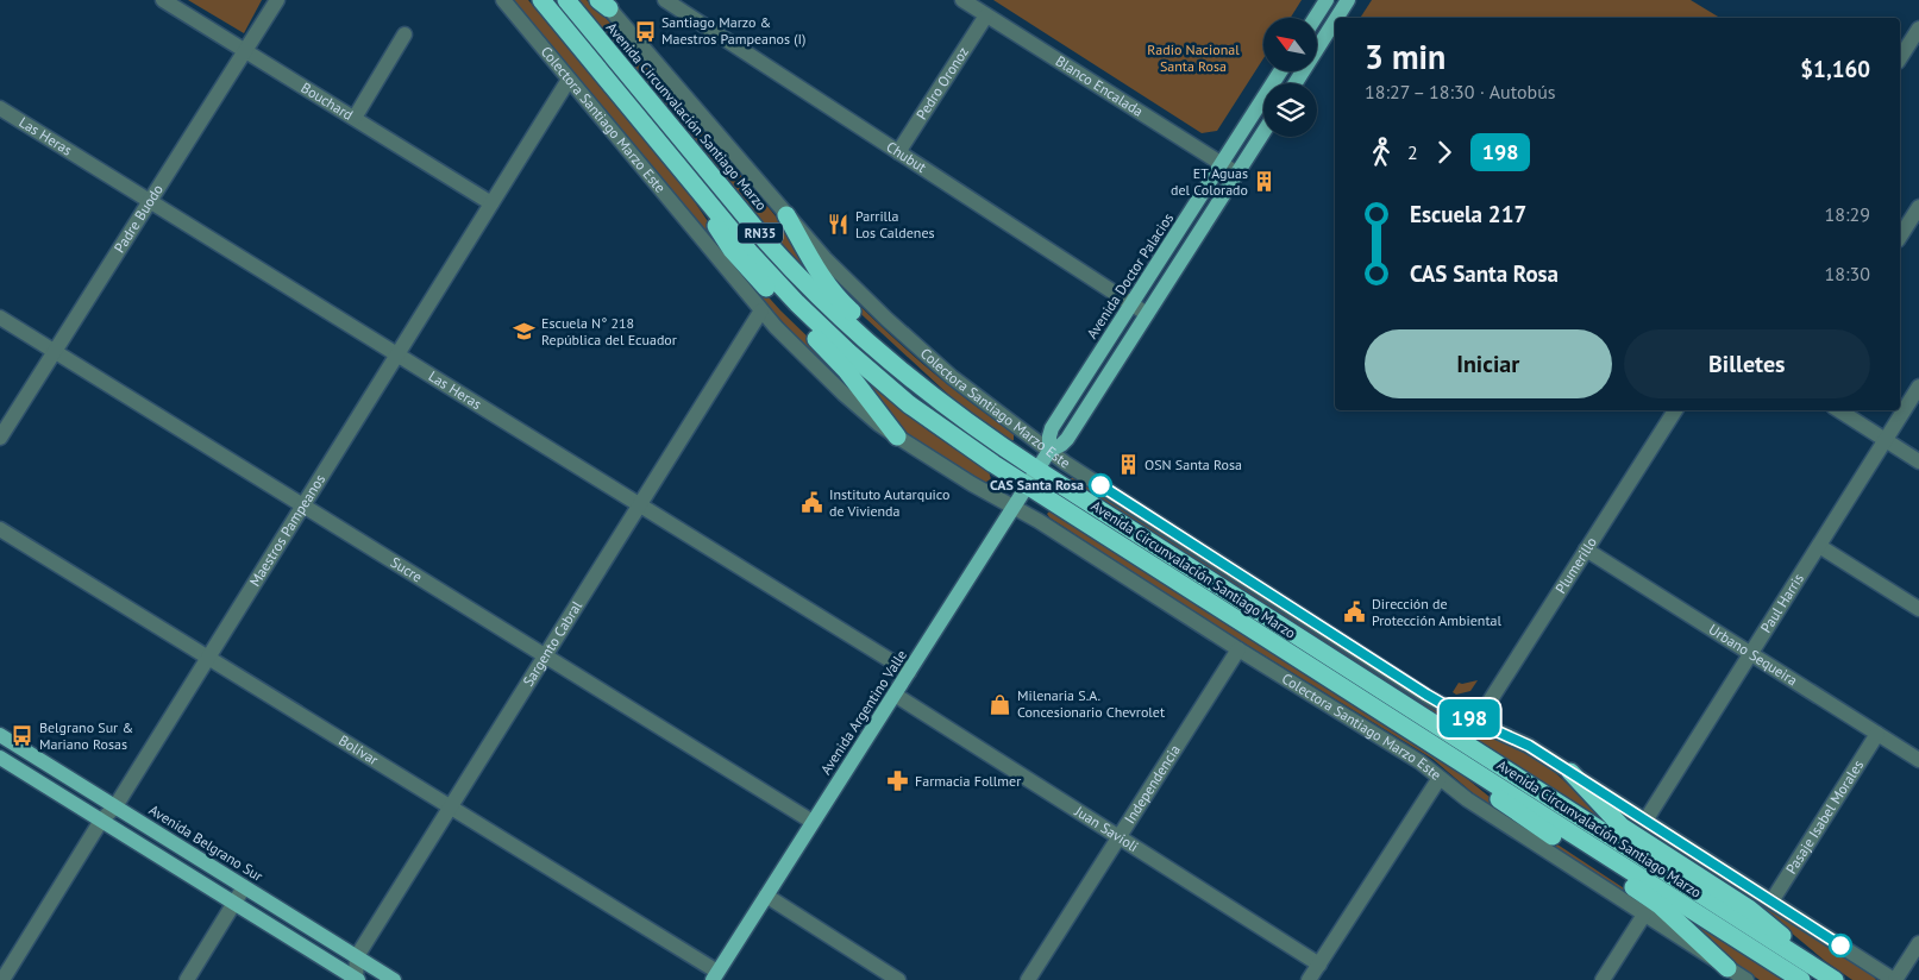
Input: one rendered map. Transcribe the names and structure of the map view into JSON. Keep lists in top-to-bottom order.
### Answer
{
  "streets": {
    "highway": ["Avenida Circunvalación Santiago Marzo", "RN35"],
    "main road": ["Avenida Doctor Palacios", "Avenida Argentino Valle", "Avenida Belgrano Sur"],
    "street": [
      "Pedro Oronoz",
      "Blanco Encalada",
      "Bouchard",
      "Colectora Santiago Marzo Este",
      "Las Heras",
      "Chubut",
      "Padre Buodo",
      "Maestros Pampeanos",
      "Plumerillo",
      "Sucre",
      "Paul Harris",
      "Sargento Cabral",
      "Urbano Sequeira",
      "Bolívar",
      "Independencia",
      "Pasaje Isabel Morales",
      "Juan Savioli"
    ]
  },
  "crossings": [
    ["Pedro Oronoz", "Blanco Encalada"],
    ["Pedro Oronoz", "Chubut"],
    ["Blanco Encalada", "Avenida Doctor Palacios"],
    ["Bouchard", "Padre Buodo"],
    ["Bouchard", "Maestros Pampeanos"],
    ["Avenida Circunvalación Santiago Marzo", "Avenida Doctor Palacios"],
    ["Avenida Circunvalación Santiago Marzo", "Avenida Argentino Valle"],
    ["Colectora Santiago Marzo Este", "Avenida Doctor Palacios"],
    ["Colectora Santiago Marzo Este", "Maestros Pampeanos"],
    ["Colectora Santiago Marzo Este", "Plumerillo"],
    ["Colectora Santiago Marzo Este", "Paul Harris"],
    ["Colectora Santiago Marzo Este", "Sargento Cabral"],
    ["Colectora Santiago Marzo Este", "Avenida Argentino Valle"],
    ["Colectora Santiago Marzo Este", "Independencia"],
    ["Colectora Santiago Marzo Este", "Pasaje Isabel Morales"],
    ["Las Heras", "Padre Buodo"],
    ["Las Heras", "Maestros Pampeanos"],
    ["Las Heras", "Sargento Cabral"],
    ["Las Heras", "Avenida Argentino Valle"],
    ["Chubut", "Avenida Doctor Palacios"],
    ["Padre Buodo", "Sucre"],
    ["Avenida Doctor Palacios", "Avenida Argentino Valle"],
    ["Maestros Pampeanos", "Sucre"],
    ["Maestros Pampeanos", "Bolívar"],
    ["Maestros Pampeanos", "Avenida Belgrano Sur"],
    ["Plumerillo", "Urbano Sequeira"],
    ["Sucre", "Sargento Cabral"],
    ["Sucre", "Avenida Argentino Valle"],
    ["Paul Harris", "Urbano Sequeira"],
    ["Sargento Cabral", "Bolívar"],
    ["Sargento Cabral", "Avenida Belgrano Sur"],
    ["Urbano Sequeira", "Pasaje Isabel Morales"],
    ["Avenida Argentino Valle", "Bolívar"],
    ["Avenida Argentino Valle", "Juan Savioli"],
    ["Independencia", "Juan Savioli"]
  ],
  "parks": ["Radio Nacional Santa Rosa"],
  "places": {
    "bus stop": ["Santiago Marzo & Maestros Pampeanos (I)", "Belgrano Sur & Mariano Rosas"],
    "building": ["ET Aguas del Colorado", "OSN Santa Rosa"],
    "restaurant": ["Parrilla Los Caldenes"],
    "school or university": ["Escuela N° 218 República del Ecuador"],
    "other": ["CAS Santa Rosa"],
    "public building": ["Instituto Autarquico de Vivienda", "Dirección de Protección Ambiental"],
    "shop": ["Milenaria S.A. Concesionario Chevrolet"],
    "pharmacy": ["Farmacia Follmer"]
  },
  "lines": ["bus line 198"],
  "north": "top left",
  "page": {
    "on_map": "198",
    "heading": ["3 min", "18:27 – 18:30 · Autobús", "$1,160"],
    "legs": ["2", "198"],
    "list": [
      {
        "name": "Escuela 217",
        "value": "18:29"
      },
      {
        "name": "CAS Santa Rosa",
        "value": "18:30"
      }
    ],
    "buttons": ["Iniciar", "Billetes"]
  }
}
